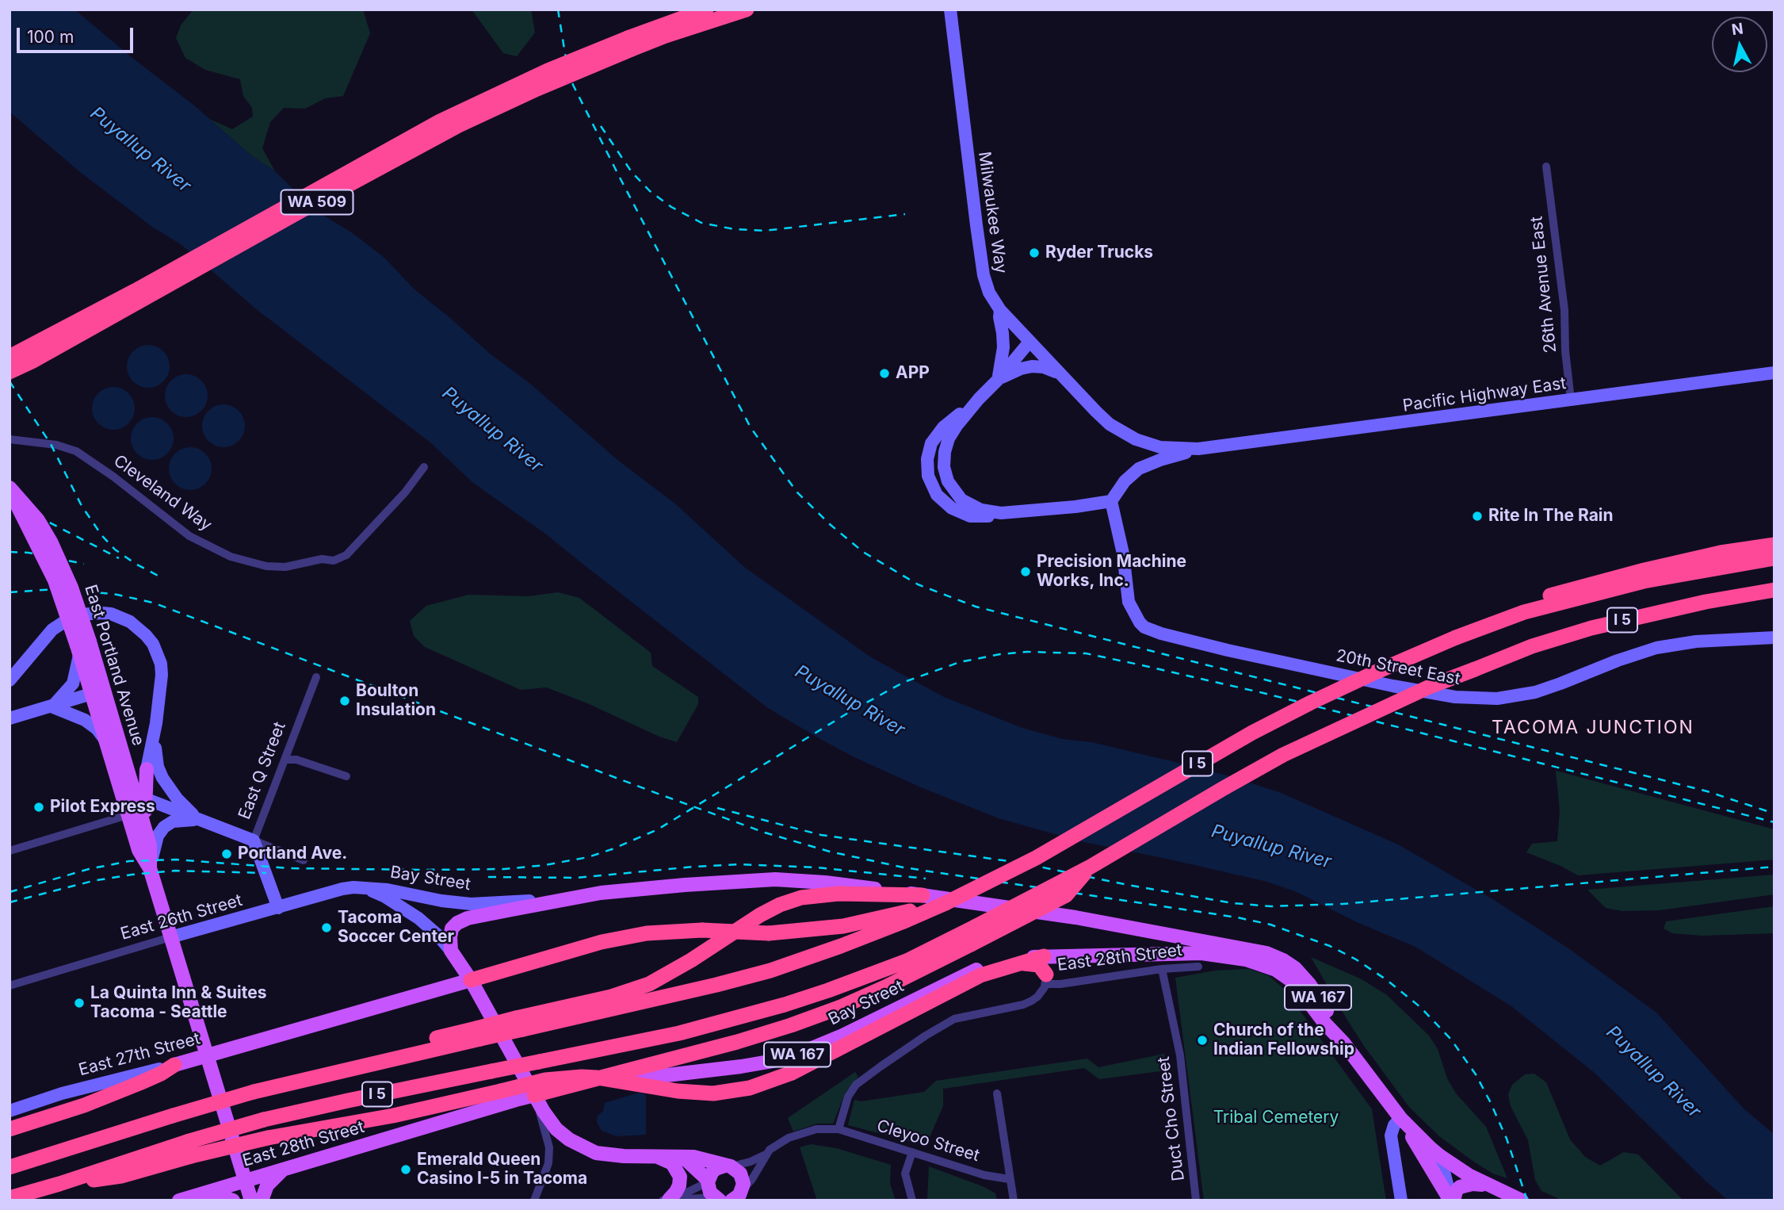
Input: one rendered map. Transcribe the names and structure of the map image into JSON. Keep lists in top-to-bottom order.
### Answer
{
  "streets": {
    "highway": ["WA 509", "I 5"],
    "main road": [
      "East Portland Avenue",
      "Bay Street",
      "East 28th Street",
      "WA 167",
      "East 27th Street"
    ],
    "street": [
      "Milwaukee Way",
      "26th Avenue East",
      "Pacific Highway East",
      "Cleveland Way",
      "20th Street East",
      "East Q Street",
      "East 26th Street",
      "Duct Cho Street",
      "Cleyoo Street"
    ]
  },
  "crossings": [
    ["Milwaukee Way", "Pacific Highway East"],
    ["26th Avenue East", "Pacific Highway East"],
    ["East Portland Avenue", "East 26th Street"],
    ["East Portland Avenue", "East 28th Street"],
    ["East Portland Avenue", "East 27th Street"],
    ["East Q Street", "East 26th Street"],
    ["Bay Street", "East 26th Street"],
    ["Bay Street", "East 28th Street"],
    ["Bay Street", "WA 167"],
    ["Bay Street", "East 27th Street"],
    ["East 28th Street", "Duct Cho Street"]
  ],
  "districts": ["TACOMA JUNCTION"],
  "water": ["Puyallup River"],
  "parks": ["Tribal Cemetery"],
  "places": [
    "Ryder Trucks",
    "APP",
    "Rite In The Rain",
    "Precision Machine Works, Inc.",
    "Boulton Insulation",
    "Pilot Express",
    "Portland Ave.",
    "Tacoma Soccer Center",
    "La Quinta Inn & Suites Tacoma - Seattle",
    "Church of the Indian Fellowship",
    "Emerald Queen Casino I-5 in Tacoma"
  ],
  "scale_bar": "100 m",
  "north": "top"
}
